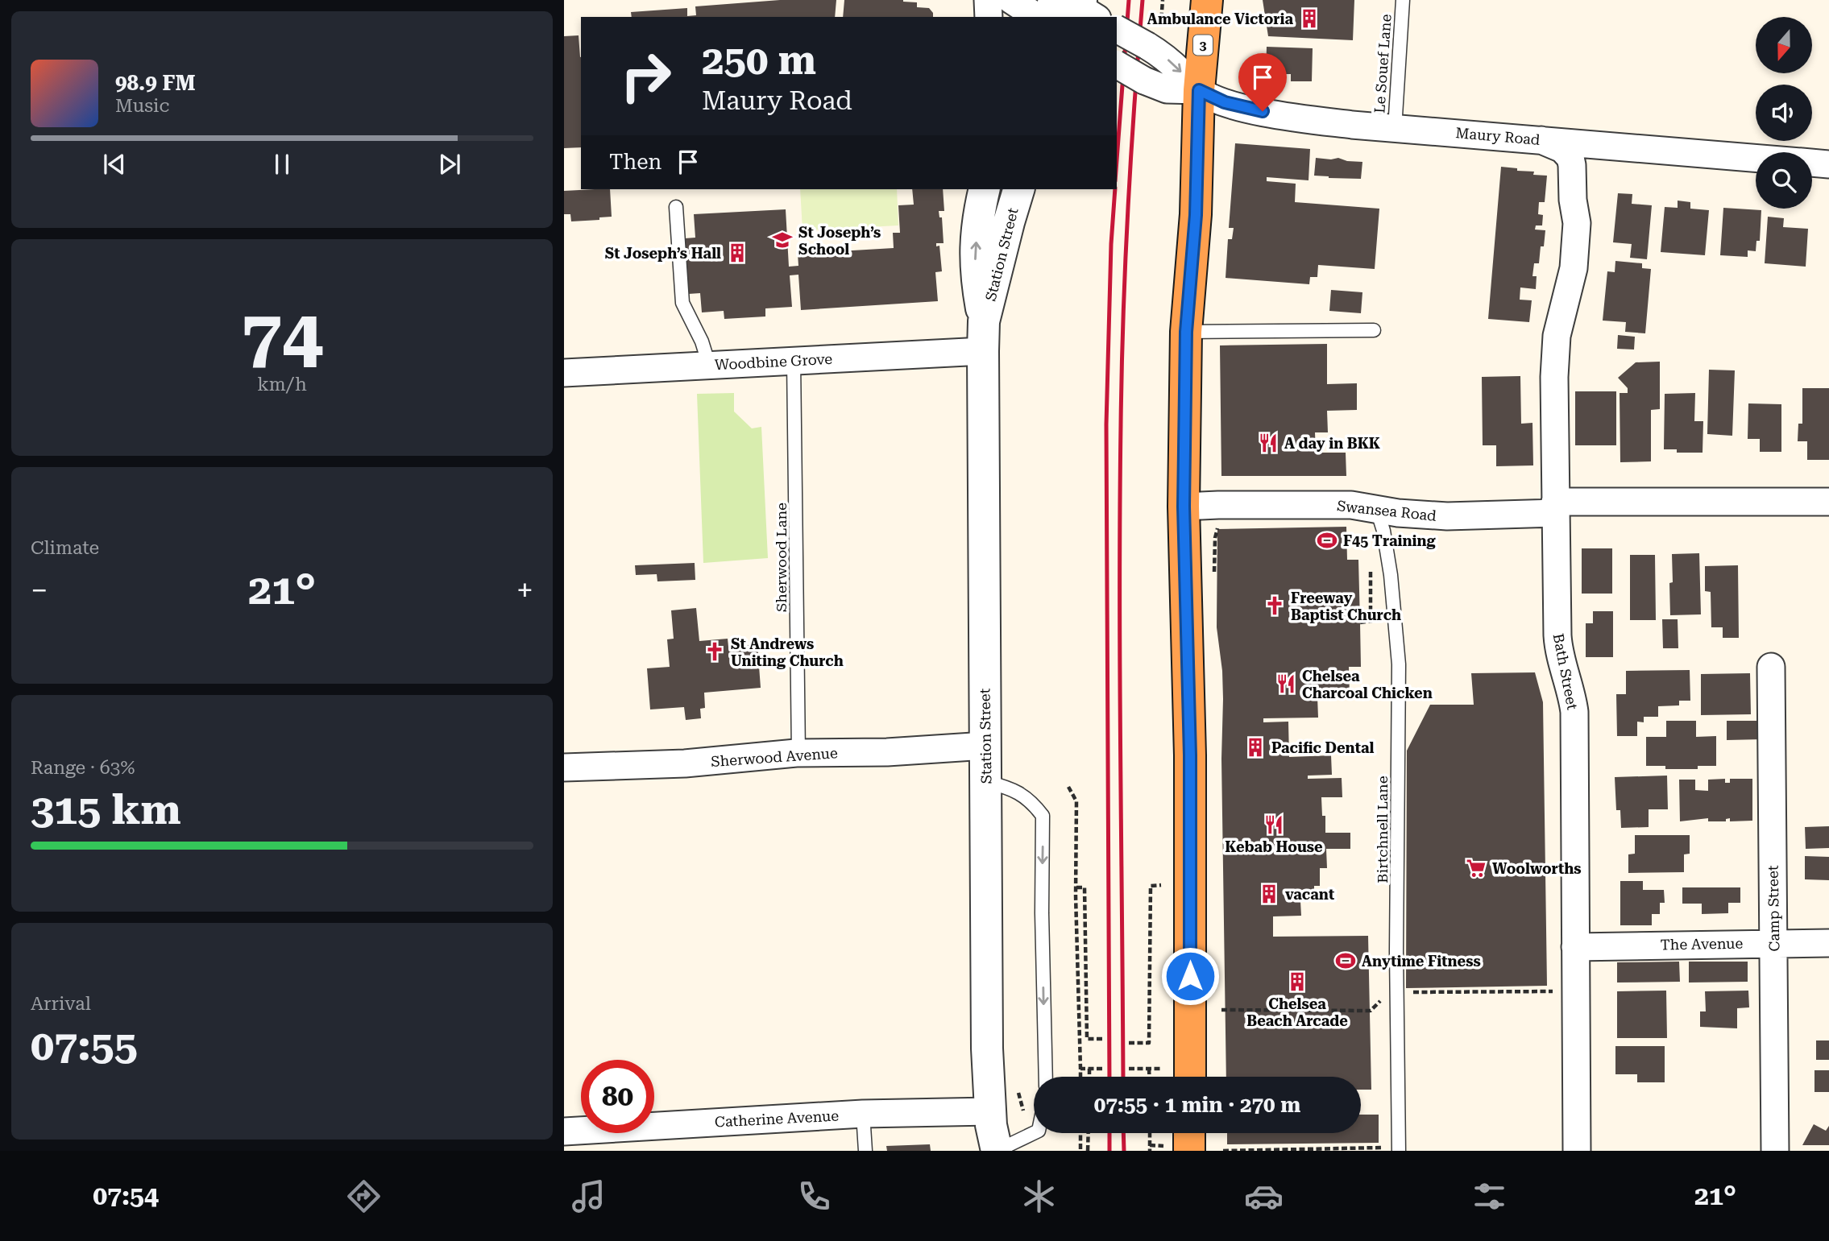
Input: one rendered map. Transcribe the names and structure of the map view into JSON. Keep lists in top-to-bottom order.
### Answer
{
  "streets": {
    "highway": ["3"],
    "street": [
      "Maury Road",
      "Station Street",
      "Woodbine Grove",
      "Swansea Road",
      "Bath Street",
      "Sherwood Avenue",
      "Camp Street",
      "The Avenue",
      "Catherine Avenue"
    ],
    "lane": ["Le Souef Lane", "Sherwood Lane", "Birtchnell Lane"]
  },
  "crossings": [
    ["3", "Maury Road"],
    ["3", "Swansea Road"],
    ["Le Souef Lane", "Maury Road"],
    ["Maury Road", "Bath Street"],
    ["Station Street", "Woodbine Grove"],
    ["Station Street", "Sherwood Avenue"],
    ["Station Street", "Catherine Avenue"],
    ["Woodbine Grove", "Sherwood Lane"],
    ["Swansea Road", "Bath Street"],
    ["Swansea Road", "Birtchnell Lane"],
    ["Sherwood Lane", "Sherwood Avenue"],
    ["Bath Street", "The Avenue"],
    ["Camp Street", "The Avenue"]
  ],
  "places": {
    "building": [
      "Ambulance Victoria",
      "St Joseph’s Hall",
      "Pacific Dental",
      "vacant",
      "Chelsea Beach Arcade"
    ],
    "school or university": ["St Joseph’s School"],
    "restaurant": ["A day in BKK", "Chelsea Charcoal Chicken", "Kebab House"],
    "sports": ["F45 Training", "Anytime Fitness"],
    "church": ["Freeway Baptist Church", "St Andrews Uniting Church"],
    "supermarket": ["Woolworths"]
  },
  "north": "bottom",
  "page": {
    "turn": ["250 m", "Maury Road"],
    "song": ["98.9 FM", "Music"],
    "then": "Then",
    "tile": [
      ["74", "km/h"],
      "Climate",
      ["Range · 63%", "315 km"],
      ["Arrival", "07:55"]
    ],
    "heat": ["−", "21°", "+"],
    "limit": "80",
    "trip": "07:55 · 1 min · 270 m",
    "tabs": ["07:54", "21°"]
  }
}
